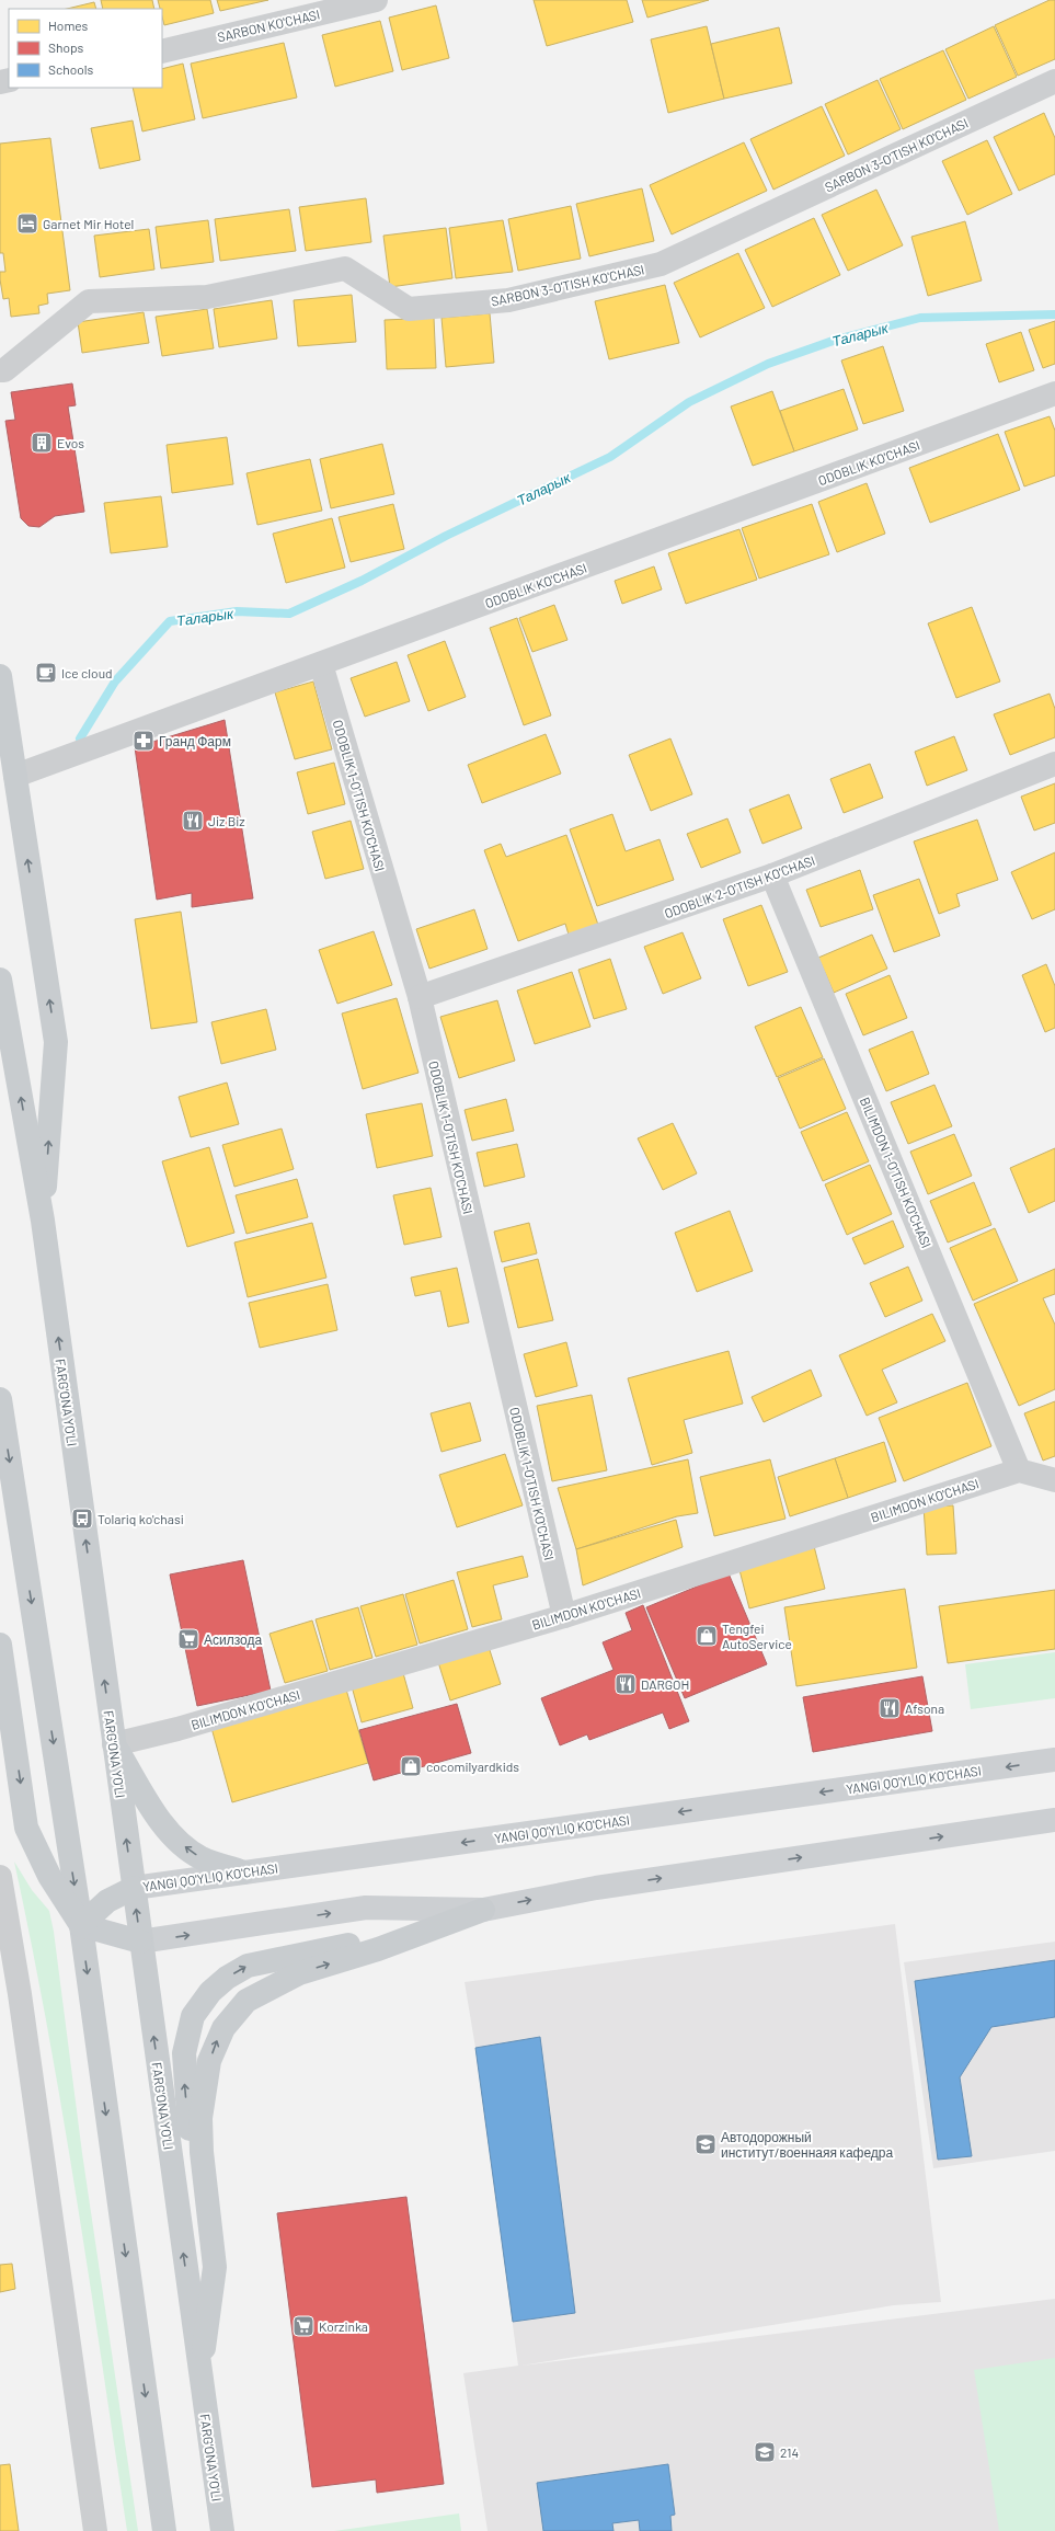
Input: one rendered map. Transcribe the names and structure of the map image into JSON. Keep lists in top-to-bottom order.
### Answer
{
  "streets": {
    "main road": ["FARG'ONA YO'LI", "YANGI QO'YLIQ KO'CHASI"],
    "street": [
      "SARBON KO'CHASI",
      "SARBON 3-O'TISH KO'CHASI",
      "ODOBLIK KO'CHASI",
      "ODOBLIK 1-O'TISH KO'CHASI",
      "ODOBLIK 2-O'TISH KO'CHASI",
      "BILIMDON 1-O'TISH KO'CHASI",
      "BILIMDON KO'CHASI"
    ]
  },
  "crossings": [
    ["ODOBLIK KO'CHASI", "ODOBLIK 1-O'TISH KO'CHASI"],
    ["ODOBLIK 1-O'TISH KO'CHASI", "ODOBLIK 2-O'TISH KO'CHASI"],
    ["ODOBLIK 1-O'TISH KO'CHASI", "BILIMDON KO'CHASI"],
    ["ODOBLIK 2-O'TISH KO'CHASI", "BILIMDON 1-O'TISH KO'CHASI"],
    ["BILIMDON 1-O'TISH KO'CHASI", "BILIMDON KO'CHASI"],
    ["FARG'ONA YO'LI", "BILIMDON KO'CHASI"],
    ["FARG'ONA YO'LI", "YANGI QO'YLIQ KO'CHASI"]
  ],
  "water": ["Таларык"],
  "places": {
    "hotel": ["Garnet Mir Hotel"],
    "building": ["Evos"],
    "cafe": ["Ice cloud"],
    "pharmacy": ["Гранд Фарм"],
    "restaurant": ["Jiz Biz", "DARGOH", "Afsona"],
    "bus stop": ["Tolariq ko'chasi"],
    "shop": ["Tengfei AutoService", "cocomilyardkids"],
    "supermarket": ["Асилзода", "Korzinka"],
    "school or university": ["Автодорожный институт/военнаяя кафедра", "214"]
  },
  "legend": ["Homes", "Shops", "Schools"]
}
